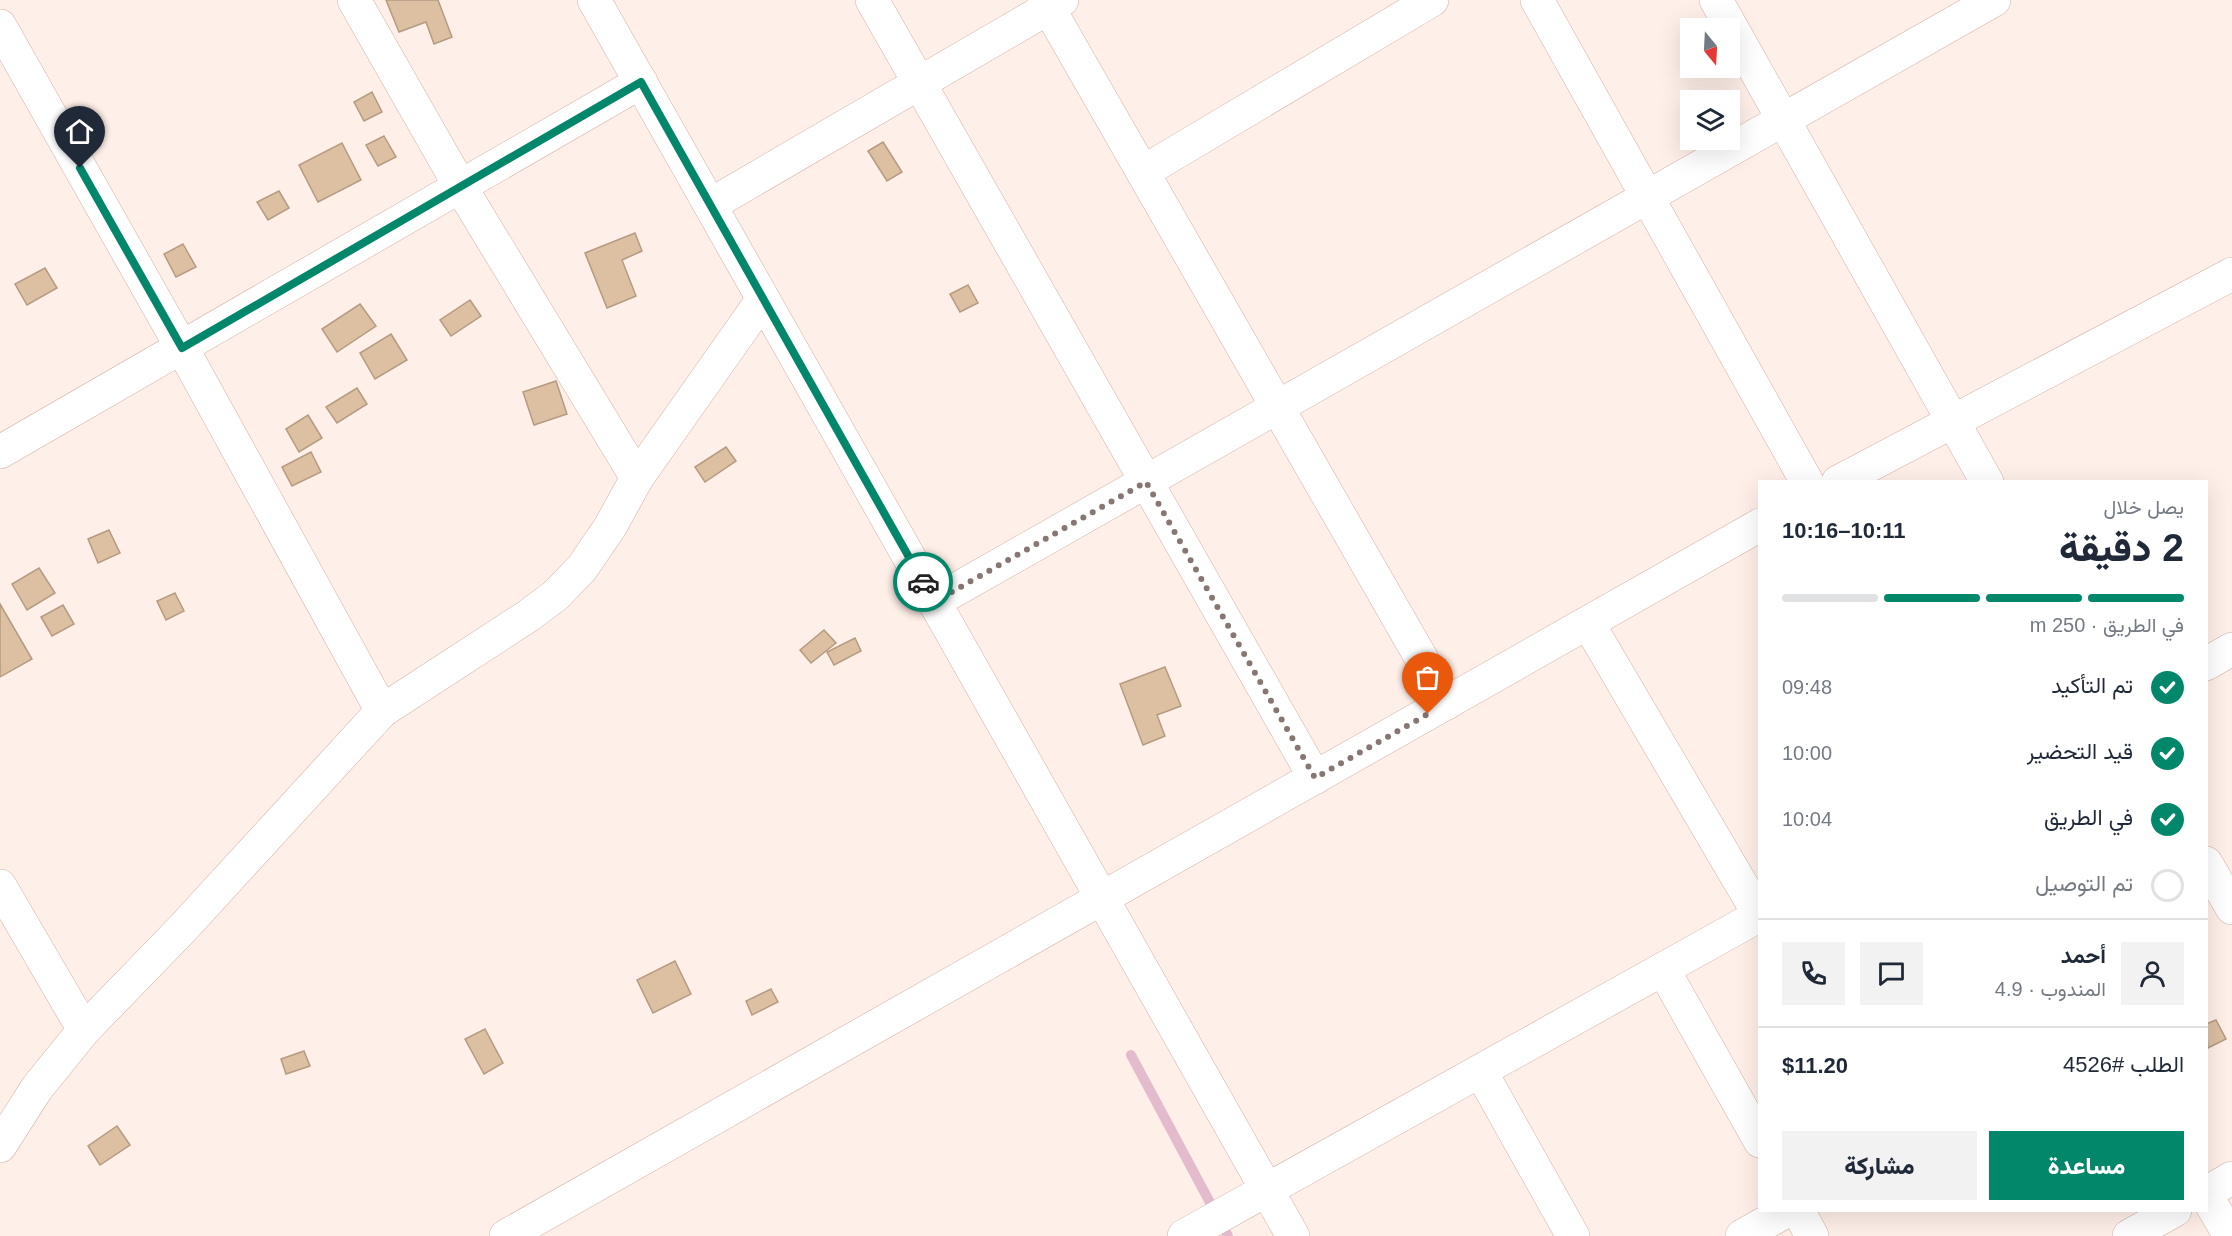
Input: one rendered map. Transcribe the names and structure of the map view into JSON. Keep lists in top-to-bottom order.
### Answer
{
  "north": "bottom",
  "page": {
    "heading": ["2 دقيقة", "يصل خلال", "10:11–10:16"],
    "panel": [
      "أحمد",
      "المندوب · 4.9",
      "الطلب #4526",
      "$11.20"
    ],
    "bar": "في الطريق · 250 m",
    "list": [
      ["تم التأكيد", "09:48"],
      ["قيد التحضير", "10:00"],
      ["في الطريق", "10:04"],
      "تم التوصيل"
    ],
    "buttons": ["مساعدة", "مشاركة"]
  }
}
